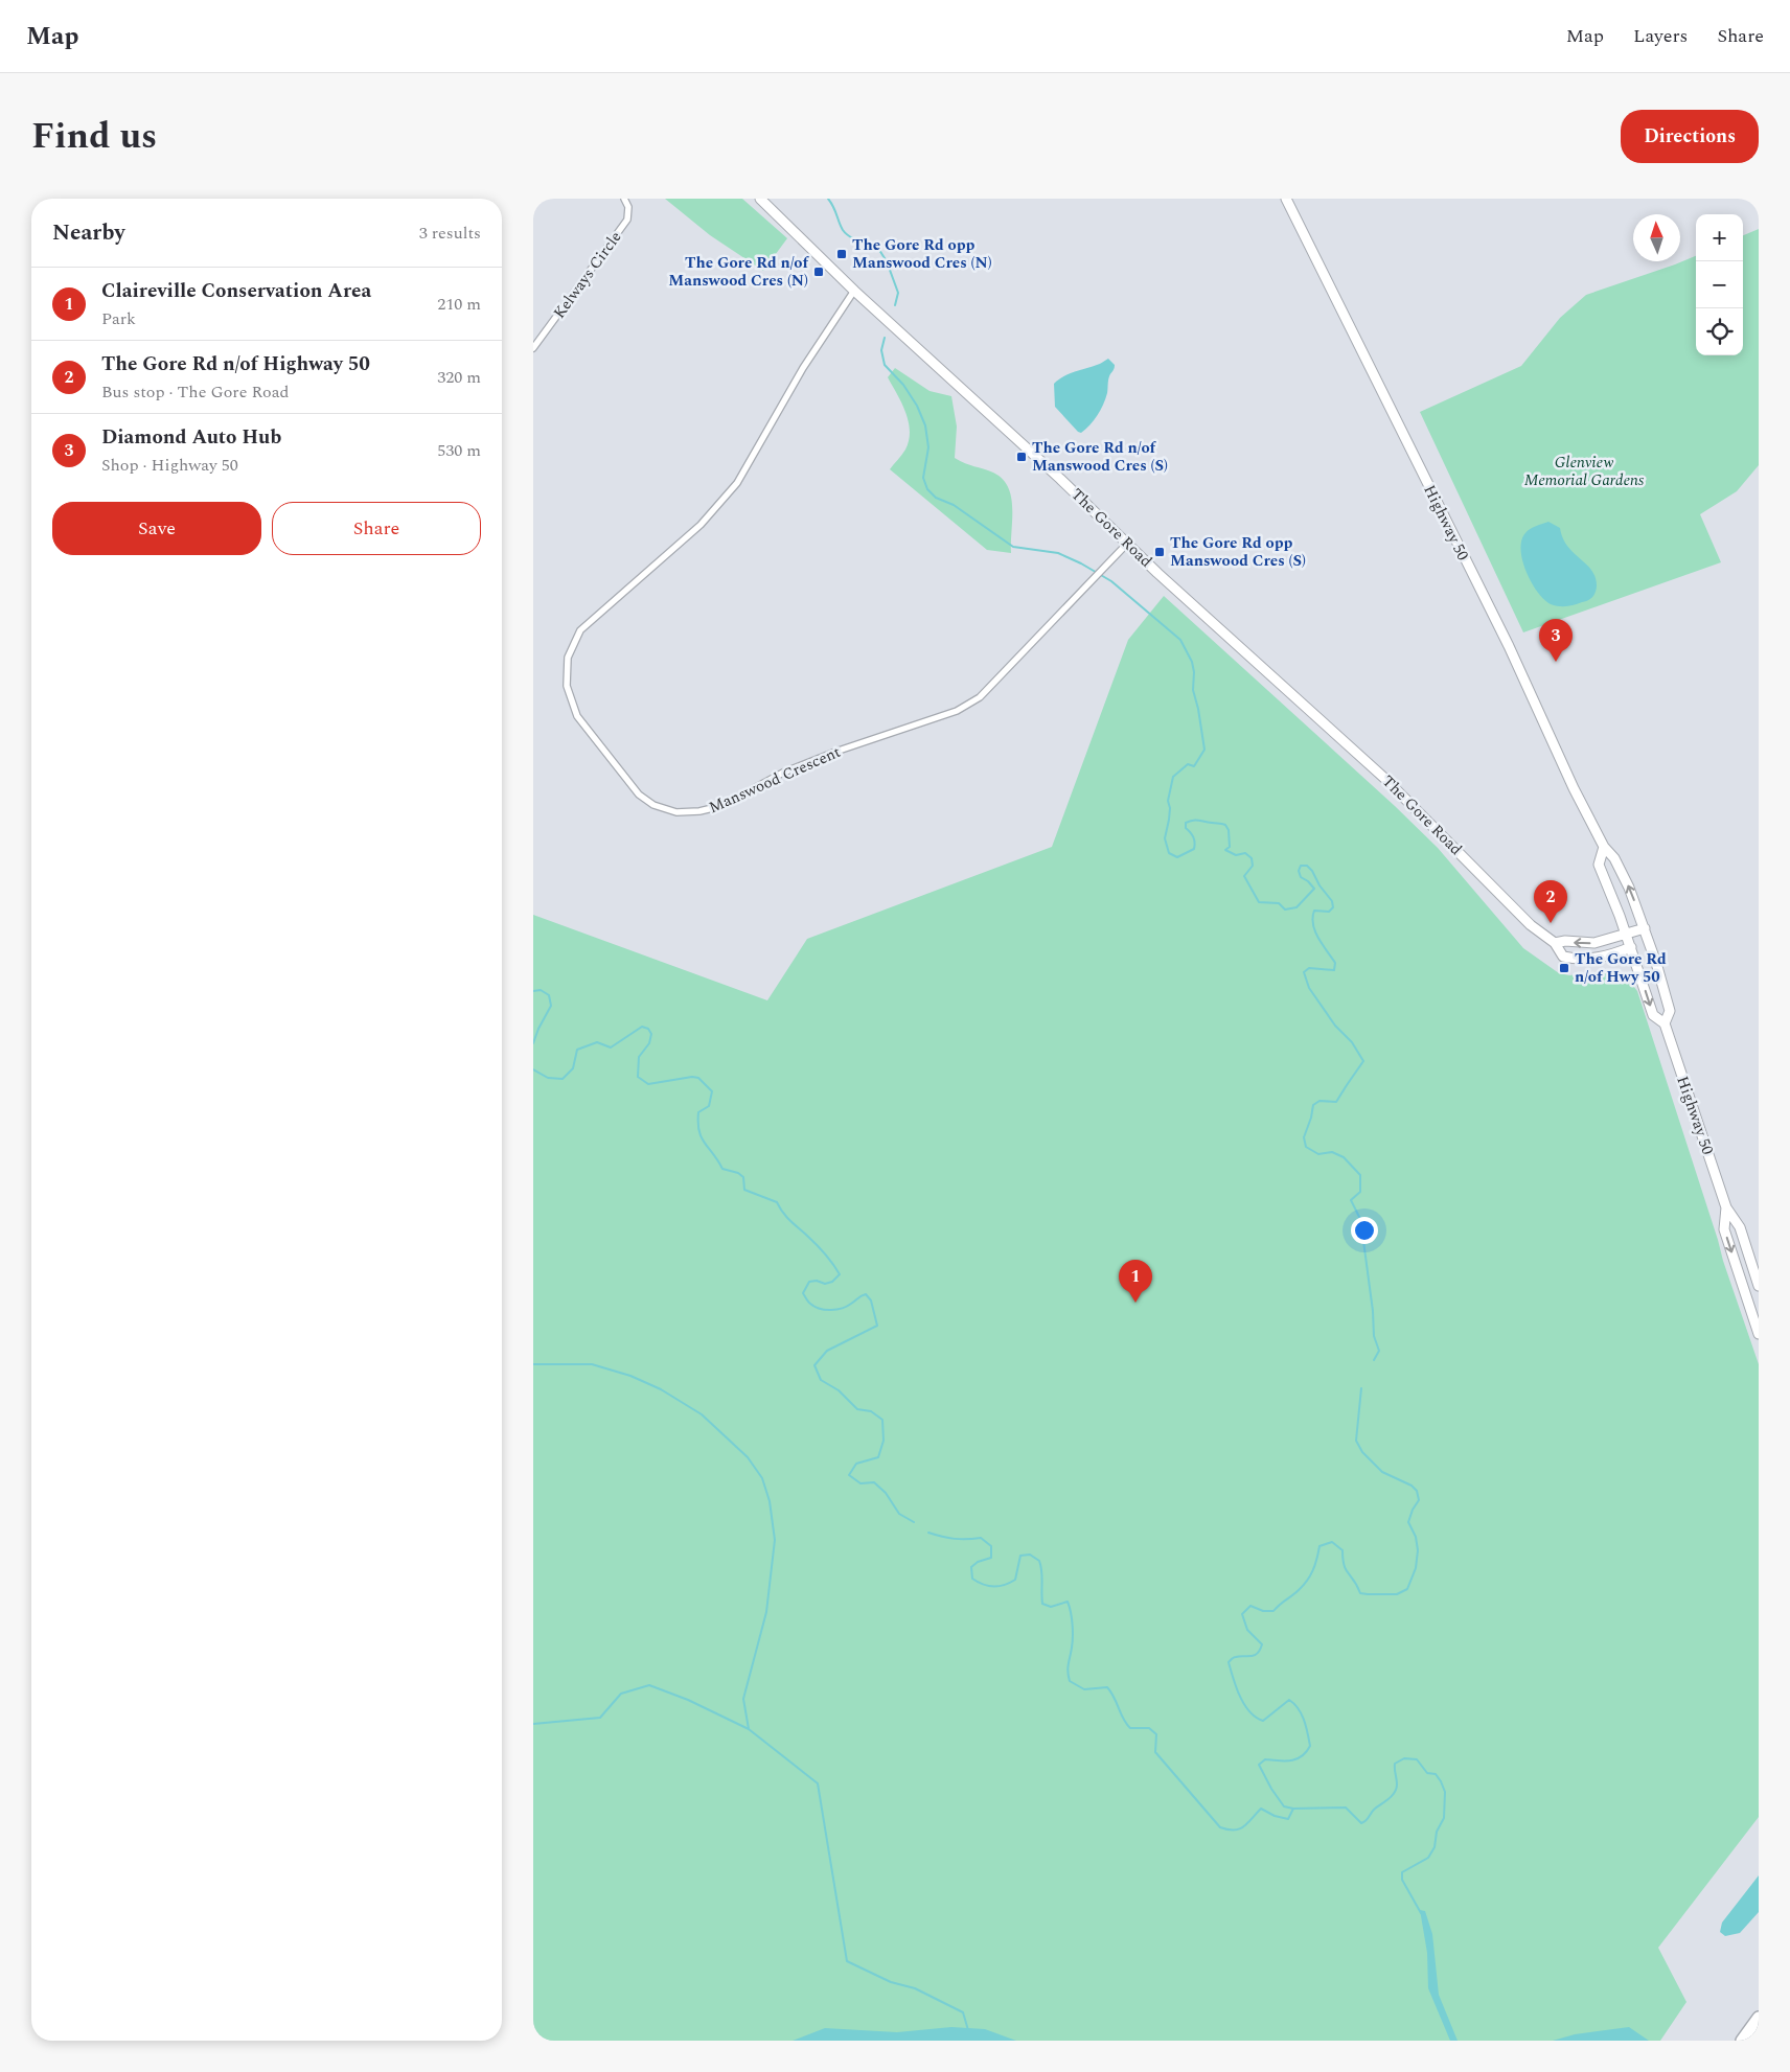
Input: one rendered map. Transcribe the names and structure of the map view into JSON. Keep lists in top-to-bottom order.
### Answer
{
  "streets": {
    "main road": ["Highway 50", "The Gore Road"],
    "street": ["Kelways Circle", "Manswood Crescent"]
  },
  "crossings": [
    ["Highway 50", "The Gore Road"],
    ["The Gore Road", "Manswood Crescent"]
  ],
  "parks": ["Glenview Memorial Gardens"],
  "places": {
    "transit": [
      "The Gore Rd opp Manswood Cres (N)",
      "The Gore Rd n/of Manswood Cres (N)",
      "The Gore Rd n/of Manswood Cres (S)",
      "The Gore Rd opp Manswood Cres (S)",
      "The Gore Rd n/of Hwy 50"
    ]
  },
  "north": "top",
  "page": {
    "header": "Map",
    "nav": ["Map", "Layers", "Share"],
    "title": "Find us",
    "buttons": [
      "Directions",
      ["Save", "Share"]
    ],
    "heading": ["Nearby", "3 results"],
    "map_buttons": ["+", "−"],
    "list": [
      {
        "mark": "1",
        "name": "Claireville Conservation Area",
        "note": "Park",
        "value": "210 m"
      },
      {
        "mark": "2",
        "name": "The Gore Rd n/of Highway 50",
        "note": "Bus stop · The Gore Road",
        "value": "320 m"
      },
      {
        "mark": "3",
        "name": "Diamond Auto Hub",
        "note": "Shop · Highway 50",
        "value": "530 m"
      }
    ],
    "pins": ["3", "2", "1"]
  }
}
